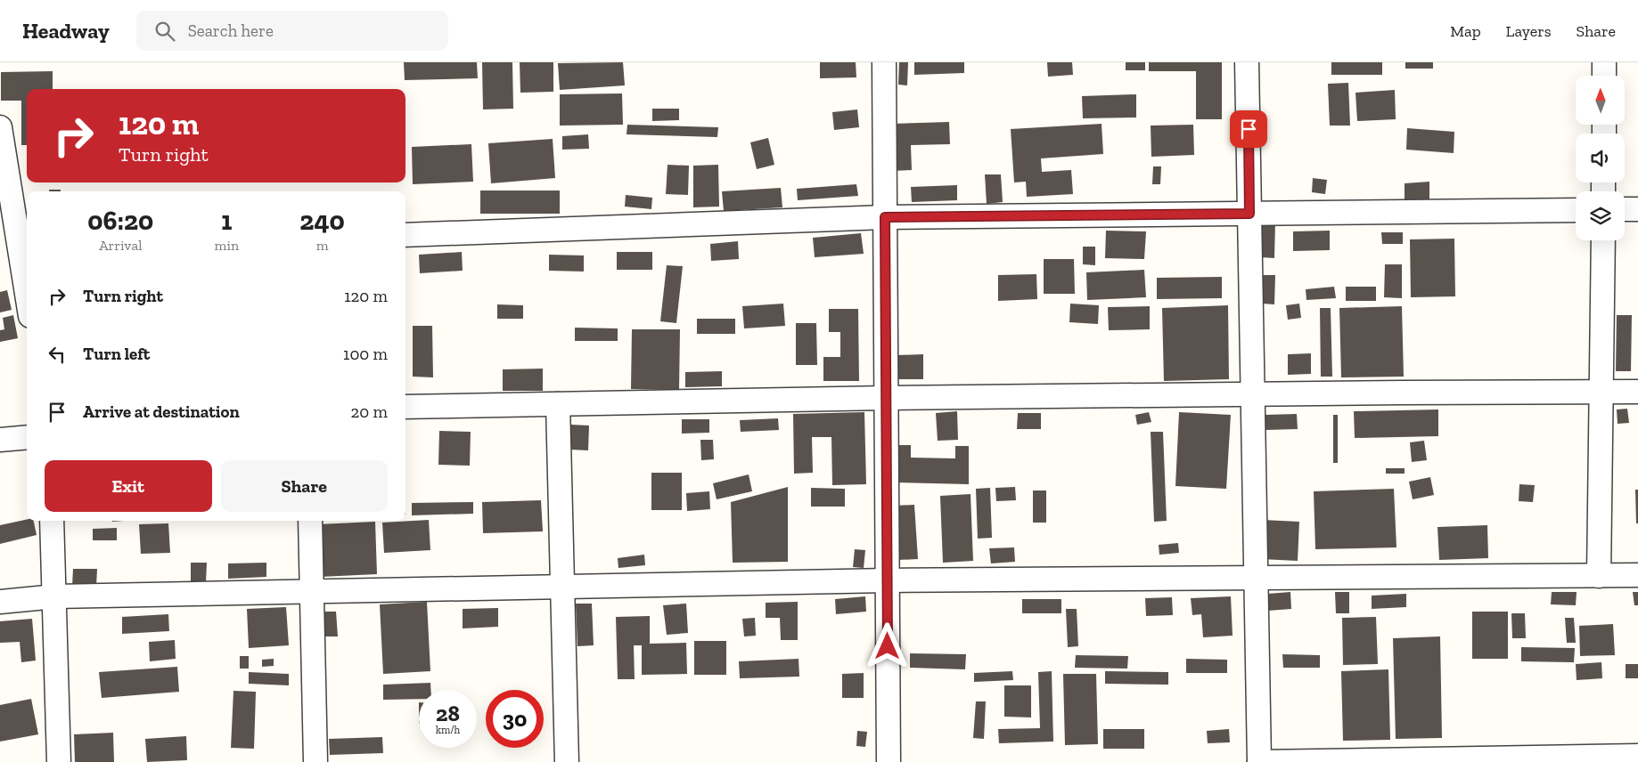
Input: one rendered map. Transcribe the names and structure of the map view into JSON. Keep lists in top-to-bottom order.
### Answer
{
  "north": "top",
  "page": {
    "header": "Headway",
    "search": "Search here",
    "nav": ["Map", "Layers", "Share"],
    "turn": ["120 m", "Turn right"],
    "eta": [
      "06:20",
      "Arrival",
      "1",
      "min",
      "240",
      "m"
    ],
    "list": [
      {
        "name": "Turn right",
        "value": "120 m"
      },
      {
        "name": "Turn left",
        "value": "100 m"
      },
      {
        "name": "Arrive at destination",
        "value": "20 m"
      }
    ],
    "buttons": ["Exit", "Share"],
    "speed": "28 km/h",
    "limit": "30"
  }
}
